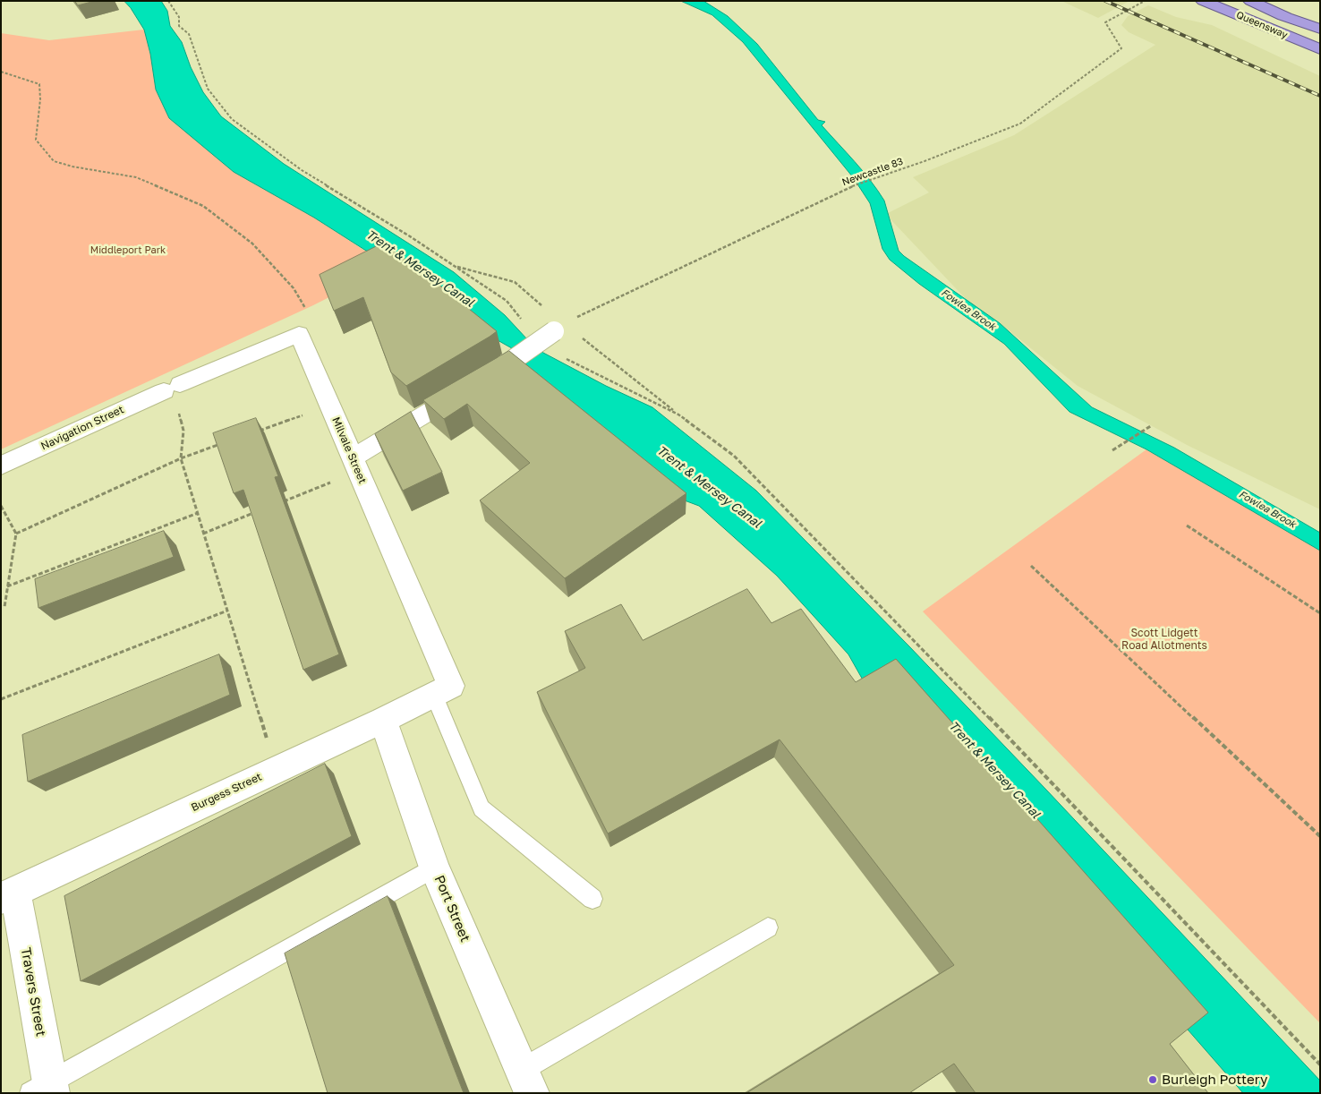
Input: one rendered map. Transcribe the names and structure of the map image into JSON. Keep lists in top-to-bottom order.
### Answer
{
  "streets": {
    "highway": ["Queensway"],
    "street": [
      "Navigation Street",
      "Milvale Street",
      "Burgess Street",
      "Port Street",
      "Travers Street"
    ],
    "path": ["Newcastle 83"]
  },
  "crossings": [
    ["Milvale Street", "Burgess Street"],
    ["Burgess Street", "Port Street"],
    ["Burgess Street", "Travers Street"]
  ],
  "water": ["Trent & Mersey Canal", "Fowlea Brook"],
  "parks": ["Middleport Park", "Scott Lidgett Road Allotments"],
  "places": ["Burleigh Pottery"]
}
